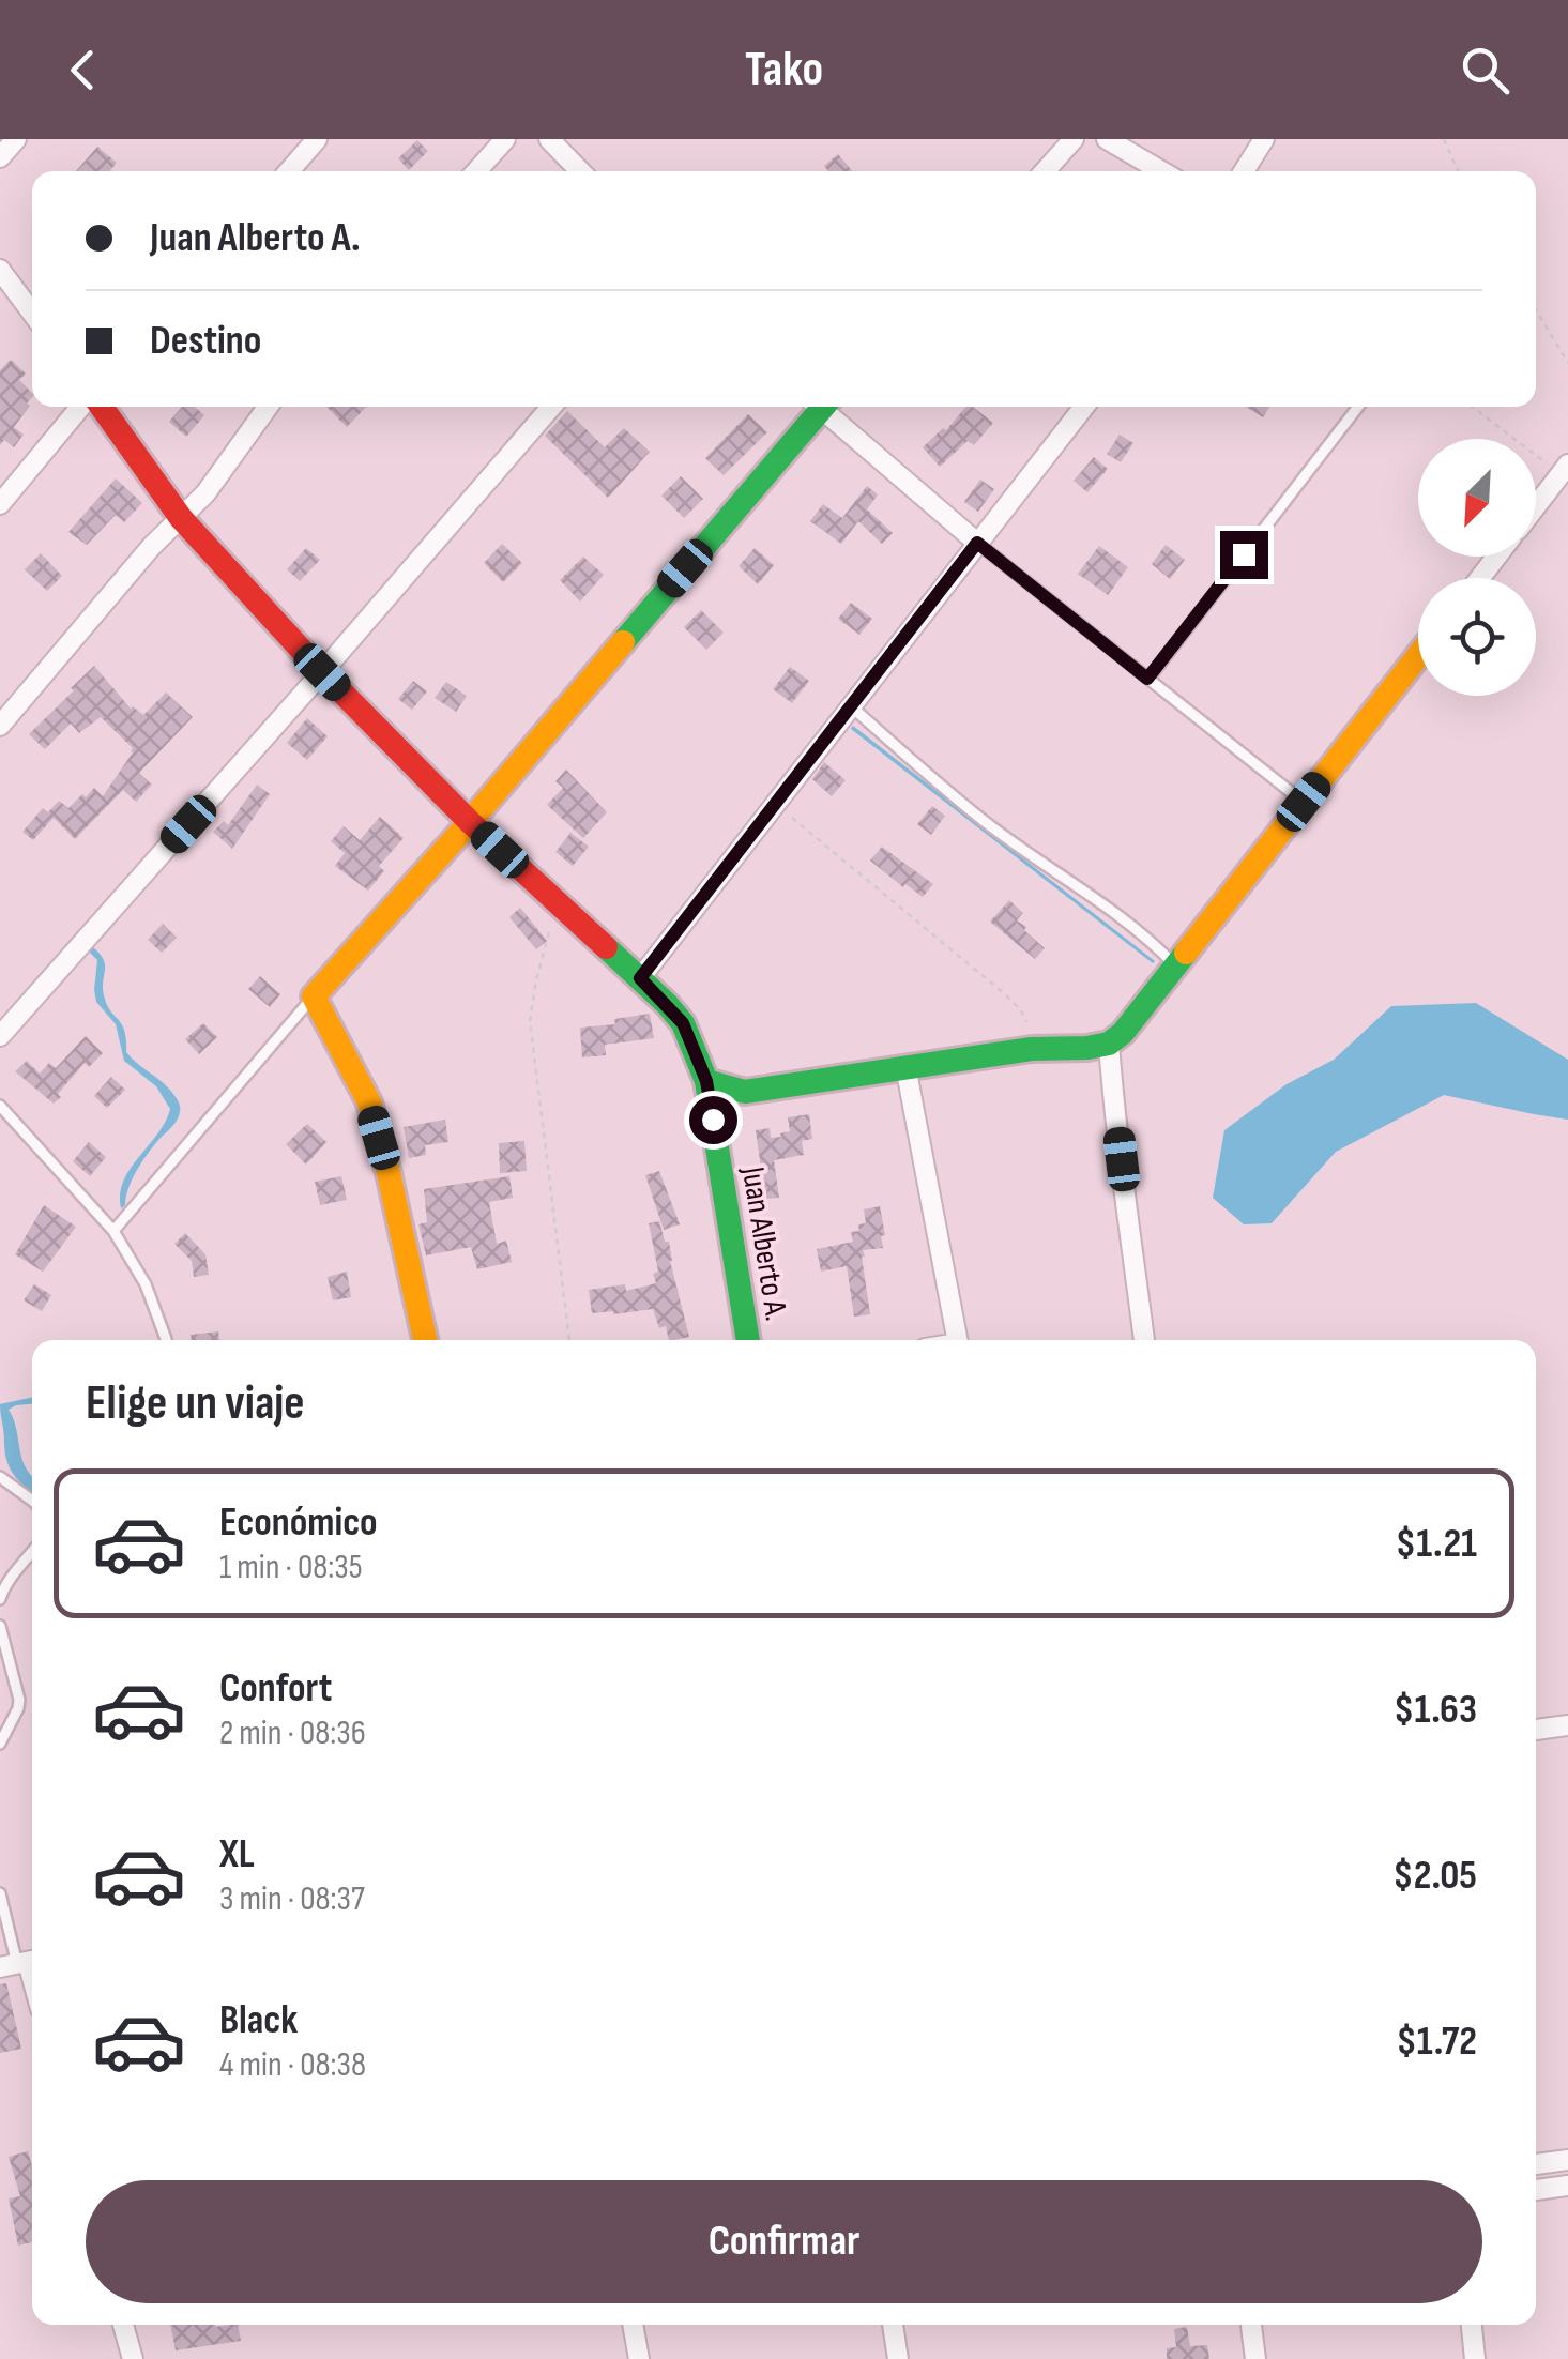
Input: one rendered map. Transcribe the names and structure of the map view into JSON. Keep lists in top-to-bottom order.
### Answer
{
  "streets": {
    "street": ["Juan Alberto A."]
  },
  "north": "bottom left",
  "page": {
    "header": "Tako",
    "banner": ["Juan Alberto A.", "Destino"],
    "heading": "Elige un viaje",
    "list": [
      {
        "name": "Económico",
        "note": "1 min · 08:35",
        "value": "$1.21"
      },
      {
        "name": "Confort",
        "note": "2 min · 08:36",
        "value": "$1.63"
      },
      {
        "name": "XL",
        "note": "3 min · 08:37",
        "value": "$2.05"
      },
      {
        "name": "Black",
        "note": "4 min · 08:38",
        "value": "$1.72"
      }
    ],
    "buttons": "Confirmar"
  }
}
